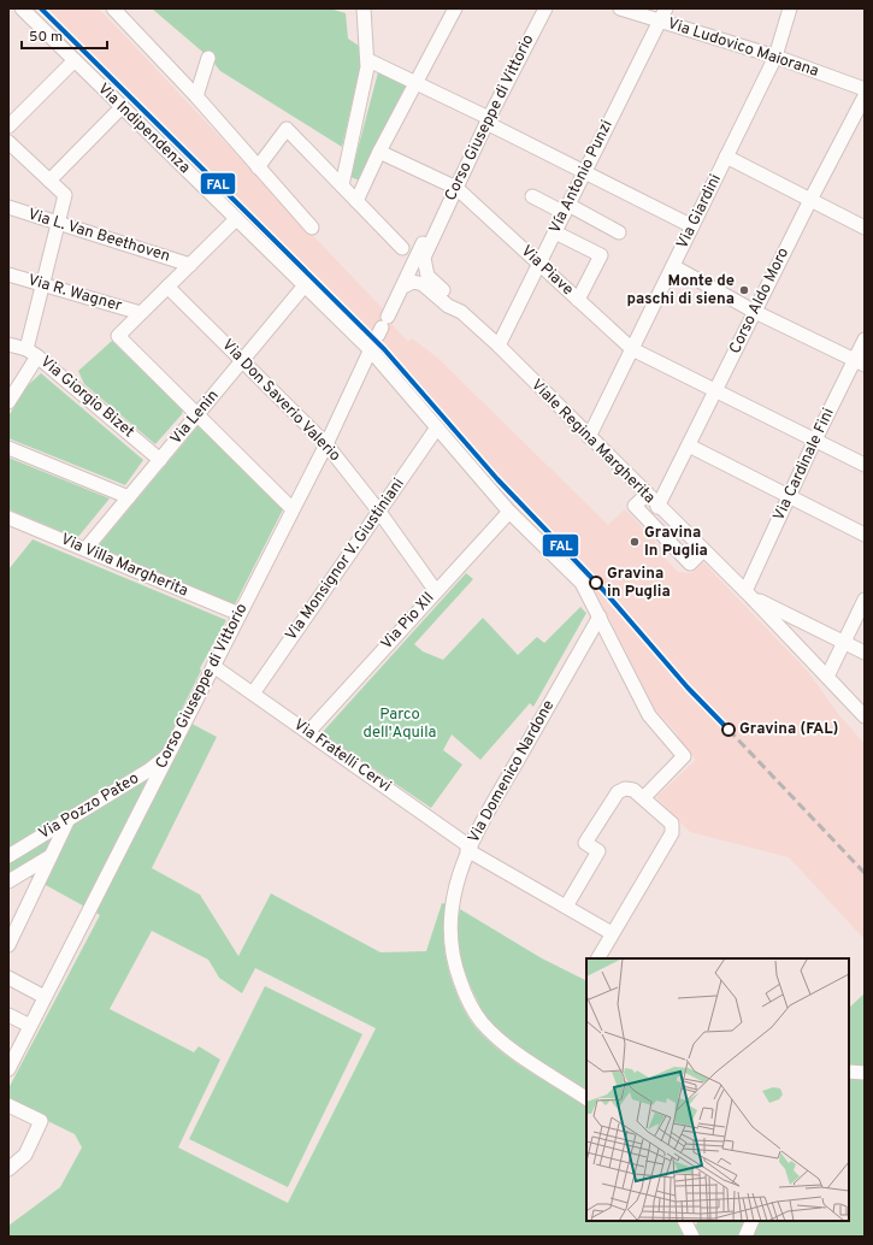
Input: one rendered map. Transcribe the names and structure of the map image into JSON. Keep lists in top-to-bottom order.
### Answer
{
  "streets": {
    "street": [
      "Via Ludovico Maiorana",
      "Corso Giuseppe di Vittorio",
      "Via Indipendenza",
      "Vía Antonio Punzi",
      "Via Giardini",
      "Via L. Van Beethoven",
      "Via Piave",
      "Via R. Wagner",
      "Corso Aldo Moro",
      "Via Giorgio Bizet",
      "Via Don Saverio Valerio",
      "Via Lenin",
      "Viale Regina Margherita",
      "Via Cardinale Fini",
      "Via Monsignor V. Giustiniani",
      "Via Villa Margherita",
      "Via Pio XII",
      "Via Fratelli Cervi",
      "Via Domenico Nardone",
      "Via Pozzo Pateo"
    ]
  },
  "crossings": [
    ["Via Ludovico Maiorana", "Vía Antonio Punzi"],
    ["Via Ludovico Maiorana", "Via Giardini"],
    ["Corso Giuseppe di Vittorio", "Via Indipendenza"],
    ["Corso Giuseppe di Vittorio", "Via Piave"],
    ["Corso Giuseppe di Vittorio", "Via Don Saverio Valerio"],
    ["Corso Giuseppe di Vittorio", "Viale Regina Margherita"],
    ["Corso Giuseppe di Vittorio", "Via Villa Margherita"],
    ["Corso Giuseppe di Vittorio", "Via Fratelli Cervi"],
    ["Corso Giuseppe di Vittorio", "Via Pozzo Pateo"],
    ["Via Indipendenza", "Via Lenin"],
    ["Via Indipendenza", "Via Monsignor V. Giustiniani"],
    ["Via Indipendenza", "Via Pio XII"],
    ["Via Indipendenza", "Via Domenico Nardone"],
    ["Vía Antonio Punzi", "Via Piave"],
    ["Vía Antonio Punzi", "Viale Regina Margherita"],
    ["Via Giardini", "Via Piave"],
    ["Via Giardini", "Viale Regina Margherita"],
    ["Via Piave", "Corso Aldo Moro"],
    ["Via Piave", "Via Cardinale Fini"],
    ["Corso Aldo Moro", "Viale Regina Margherita"],
    ["Via Giorgio Bizet", "Via Lenin"],
    ["Via Don Saverio Valerio", "Via Lenin"],
    ["Via Don Saverio Valerio", "Via Monsignor V. Giustiniani"],
    ["Via Don Saverio Valerio", "Via Pio XII"],
    ["Via Lenin", "Via Villa Margherita"],
    ["Viale Regina Margherita", "Via Cardinale Fini"],
    ["Via Monsignor V. Giustiniani", "Via Fratelli Cervi"],
    ["Via Pio XII", "Via Fratelli Cervi"],
    ["Via Fratelli Cervi", "Via Domenico Nardone"]
  ],
  "parks": ["Parco dell'Aquila"],
  "places": [
    "Monte de paschi di siena",
    "Gravina In Puglia",
    "Gravina in Puglia",
    "Gravina (FAL)"
  ],
  "lines": ["transit line FAL"],
  "scale_bar": "50 m"
}
